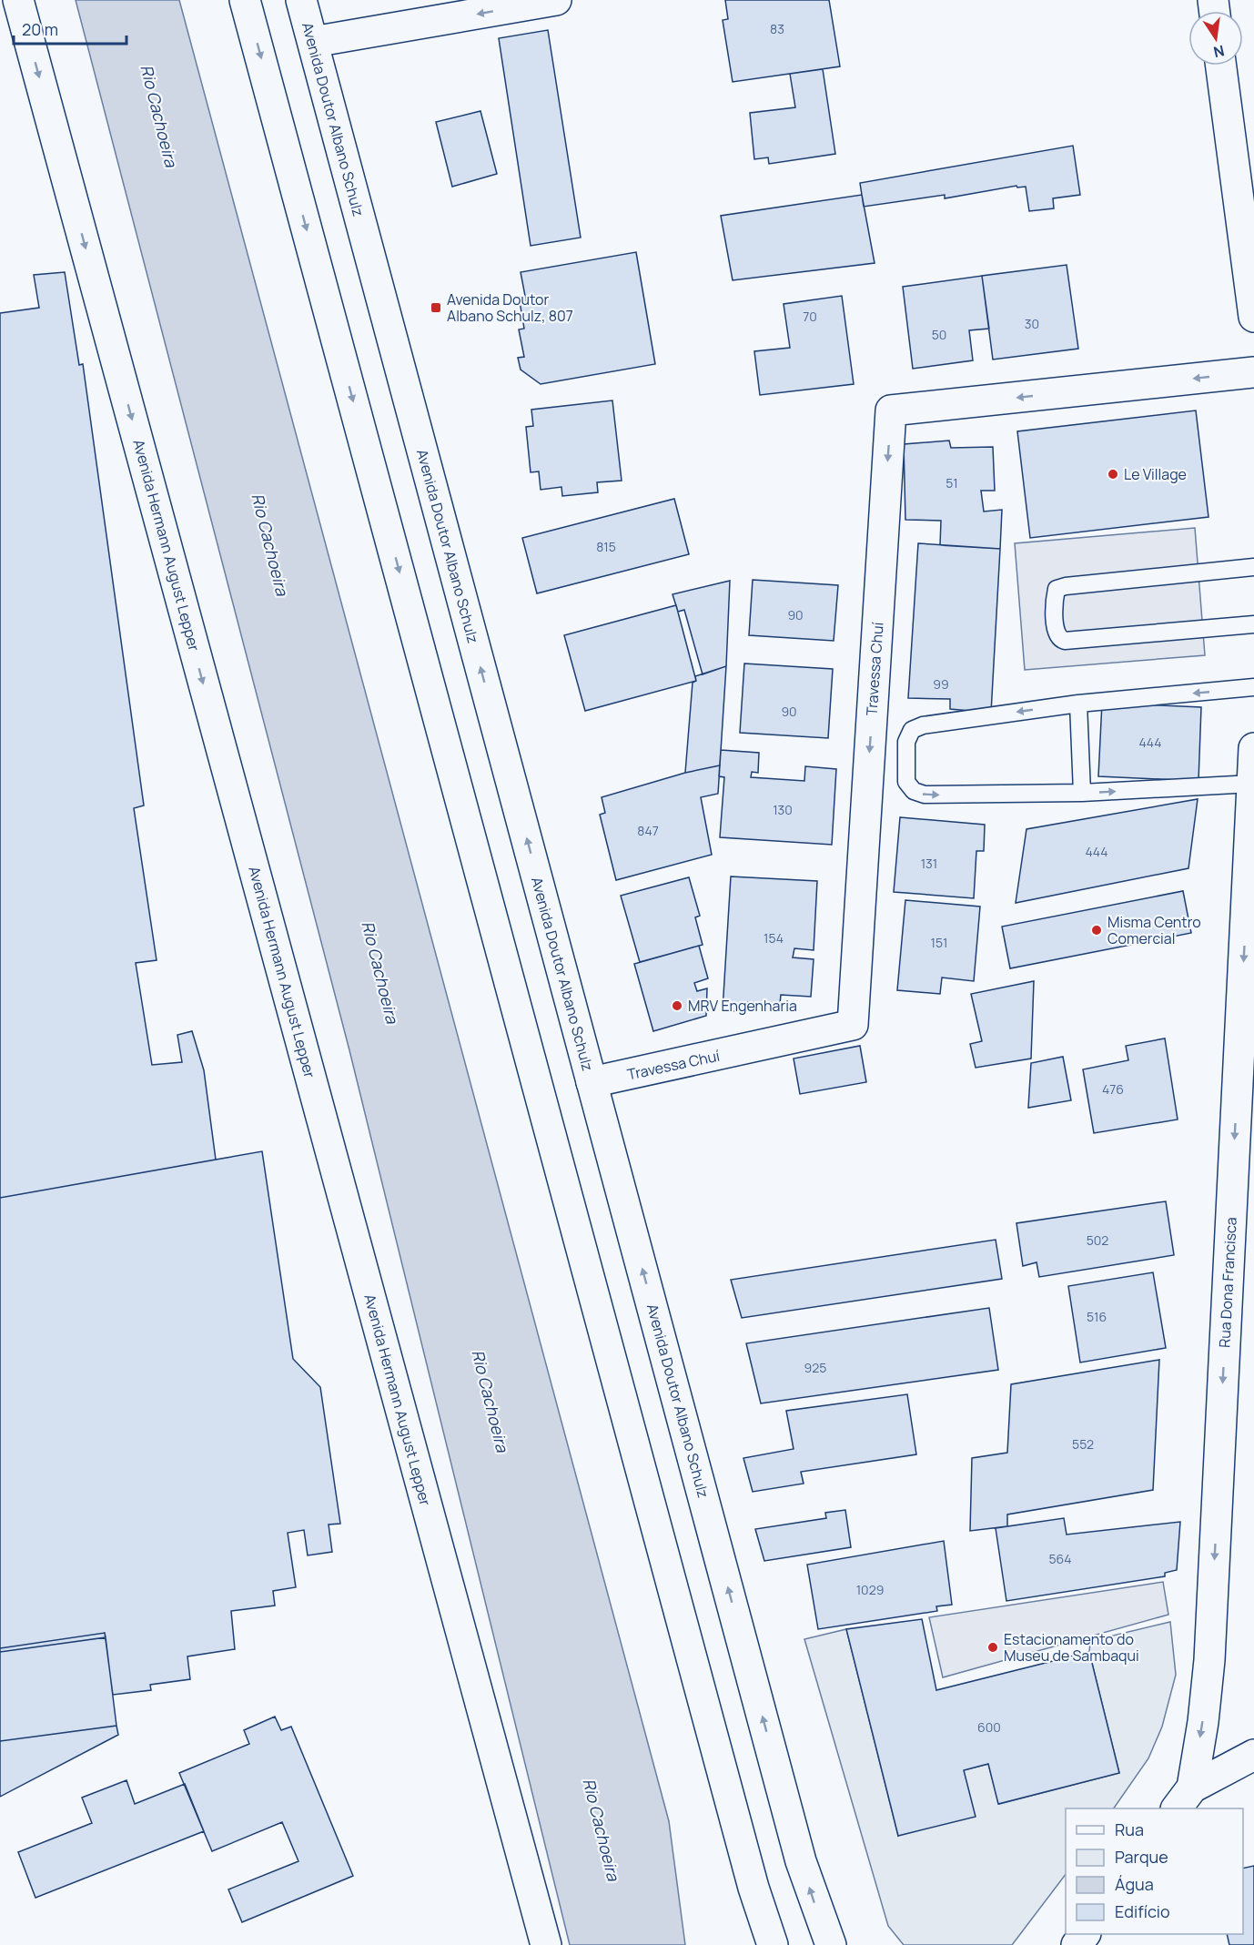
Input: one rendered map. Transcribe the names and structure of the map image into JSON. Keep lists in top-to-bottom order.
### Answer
{
  "streets": {
    "main road": [
      "Avenida Doutor Albano Schulz",
      "Avenida Hermann August Lepper",
      "Travessa Chuí",
      "Rua Dona Francisca"
    ]
  },
  "crossings": [
    ["Avenida Doutor Albano Schulz", "Travessa Chuí"]
  ],
  "one_way": ["Rua Dona Francisca"],
  "water": ["Rio Cachoeira"],
  "places": {
    "transit": ["Avenida Doutor Albano Schulz, 807"],
    "other": [
      "Le Village",
      "Misma Centro Comercial",
      "MRV Engenharia",
      "Estacionamento do Museu de Sambaqui"
    ]
  },
  "house_numbers": [
    "83",
    "70",
    "30",
    "50",
    "51",
    "815",
    "90",
    "99",
    "90",
    "444",
    "130",
    "847",
    "444",
    "131",
    "154",
    "151",
    "476",
    "502",
    "516",
    "925",
    "552",
    "564",
    "1029",
    "600"
  ],
  "legend": [
    "Rua",
    "Parque",
    "Água",
    "Edifício"
  ],
  "scale_bar": "20 m",
  "north": "bottom"
}
